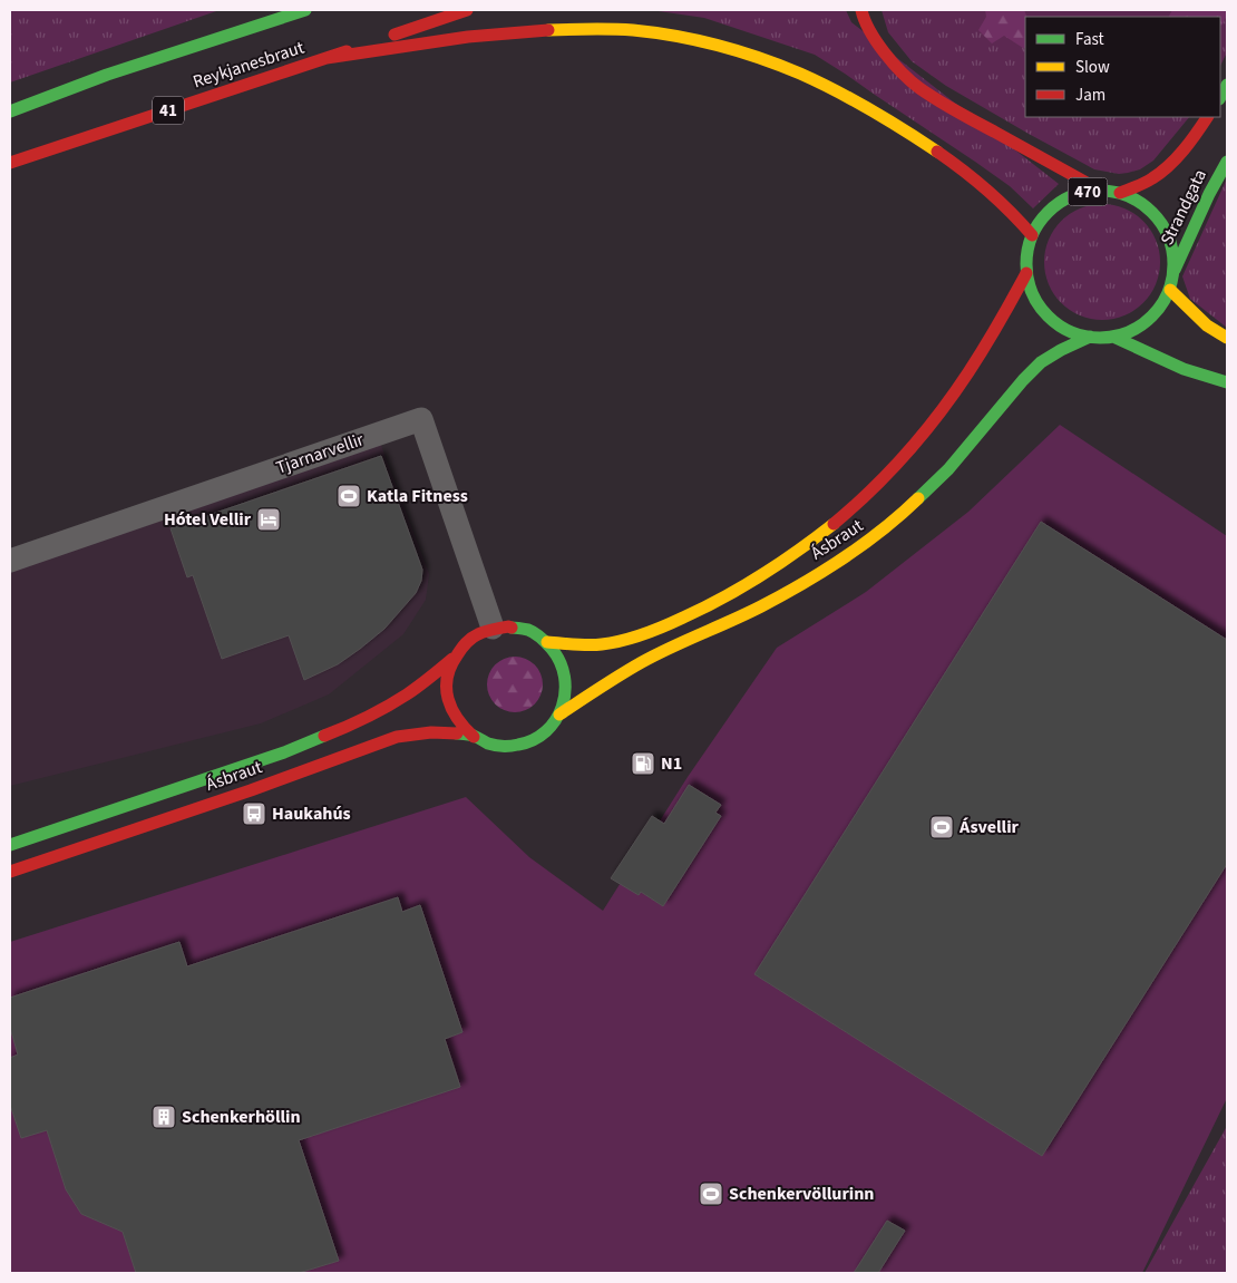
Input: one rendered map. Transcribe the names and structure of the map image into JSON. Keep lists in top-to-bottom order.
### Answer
{
  "streets": {
    "main road": [
      "Reykjanesbraut",
      "41",
      "470",
      "Strandgata",
      "Ásbraut"
    ],
    "street": ["Tjarnarvellir"]
  },
  "crossings": [
    ["470", "Strandgata"],
    ["470", "Ásbraut"],
    ["Strandgata", "Ásbraut"],
    ["Tjarnarvellir", "Ásbraut"]
  ],
  "places": {
    "sports": ["Katla Fitness", "Ásvellir", "Schenkervöllurinn"],
    "hotel": ["Hótel Vellir"],
    "fuel station": ["N1"],
    "bus stop": ["Haukahús"],
    "building": ["Schenkerhöllin"]
  },
  "legend": ["Fast", "Slow", "Jam"]
}
